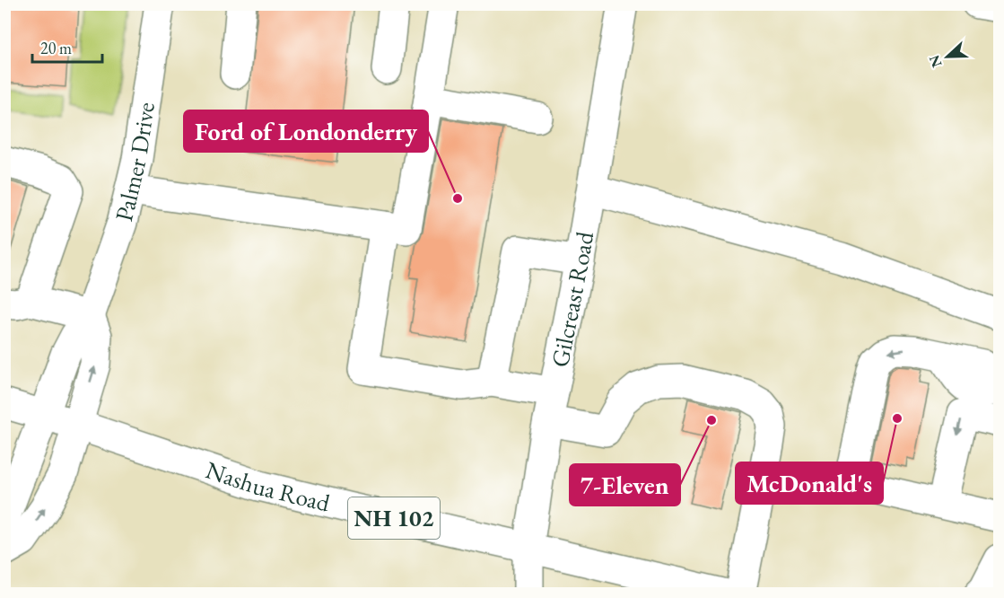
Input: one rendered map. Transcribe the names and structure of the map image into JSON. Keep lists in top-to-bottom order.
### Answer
{
  "streets": {
    "street": [
      "Palmer Drive",
      "Gilcreast Road",
      "Nashua Road",
      "NH 102"
    ]
  },
  "crossings": [
    ["Palmer Drive", "Nashua Road"],
    ["Gilcreast Road", "Nashua Road"]
  ],
  "places": ["Ford of Londonderry", "McDonald's", "7-Eleven"],
  "scale_bar": "20 m",
  "north": "left"
}
